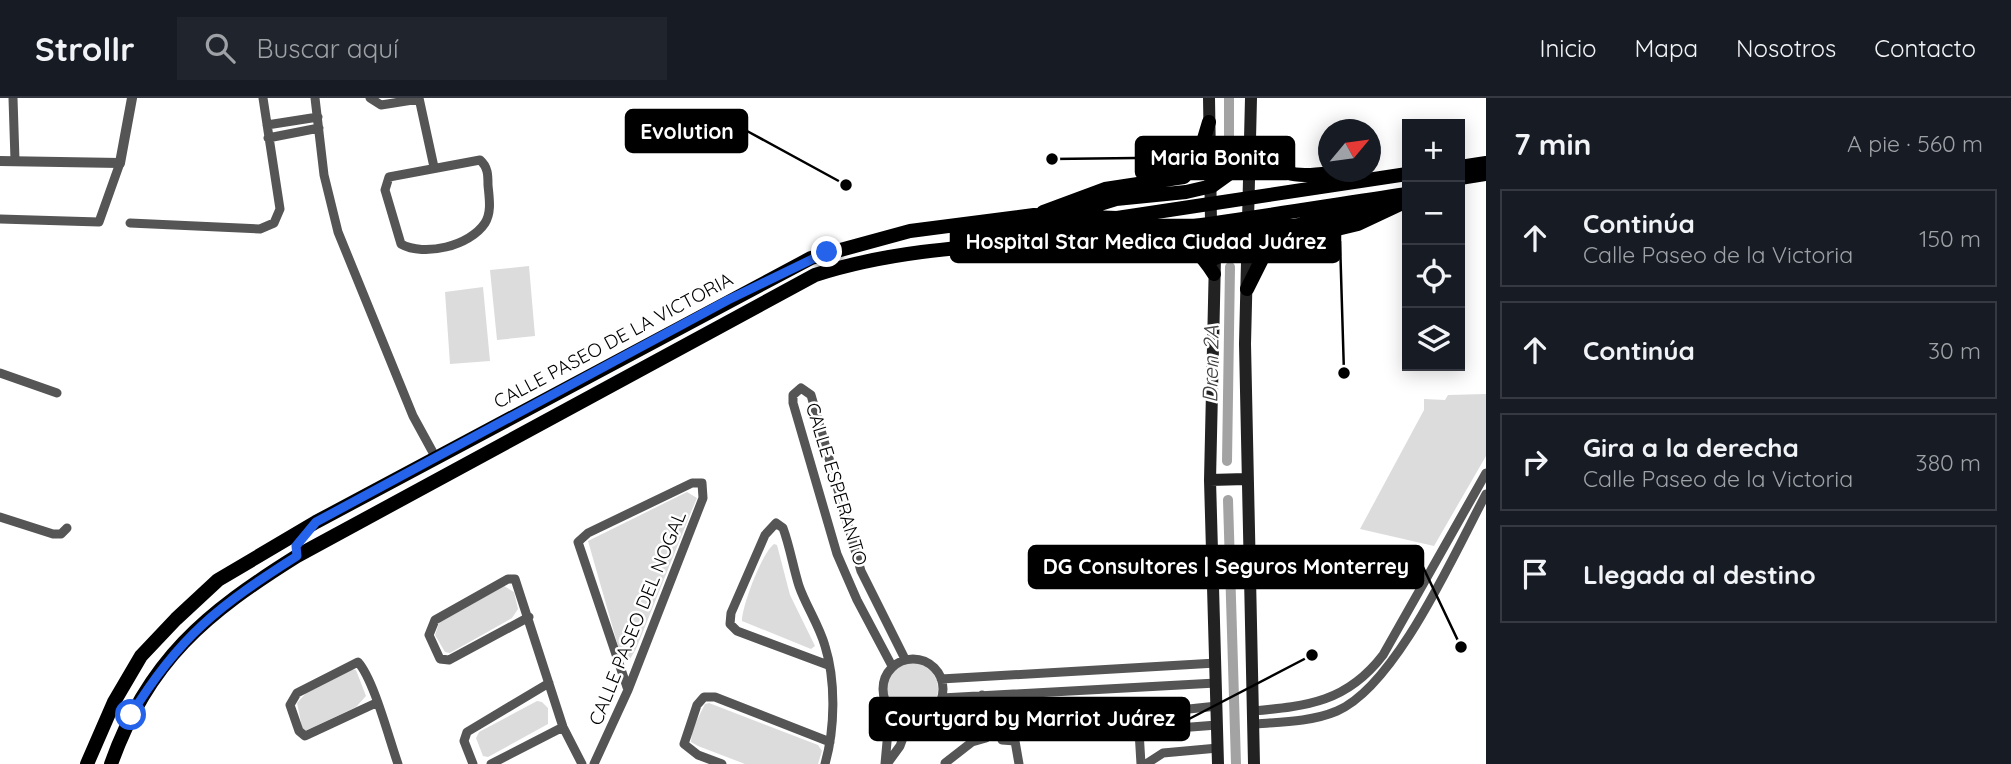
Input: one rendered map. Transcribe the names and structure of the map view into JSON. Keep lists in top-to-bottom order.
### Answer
{
  "streets": {
    "main road": ["CALLE PASEO DE LA VICTORIA"],
    "street": ["CALLE ESPERANTO", "CALLE PASEO DEL NOGAL"]
  },
  "water": ["Dren 2A"],
  "places": [
    "Maria Bonita",
    "Evolution",
    "Hospital Star Medica Ciudad Juárez",
    "DG Consultores | Seguros Monterrey",
    "Courtyard by Marriot Juárez"
  ],
  "north": "top right",
  "page": {
    "header": "Strollr",
    "search": "Buscar aquí",
    "nav": [
      "Inicio",
      "Mapa",
      "Nosotros",
      "Contacto"
    ],
    "heading": ["7 min", "A pie · 560 m"],
    "map_buttons": ["+", "−"],
    "list": [
      ["Continúa", "Calle Paseo de la Victoria", "150 m"],
      ["Continúa", "30 m"],
      ["Gira a la derecha", "Calle Paseo de la Victoria", "380 m"],
      "Llegada al destino"
    ]
  }
}
